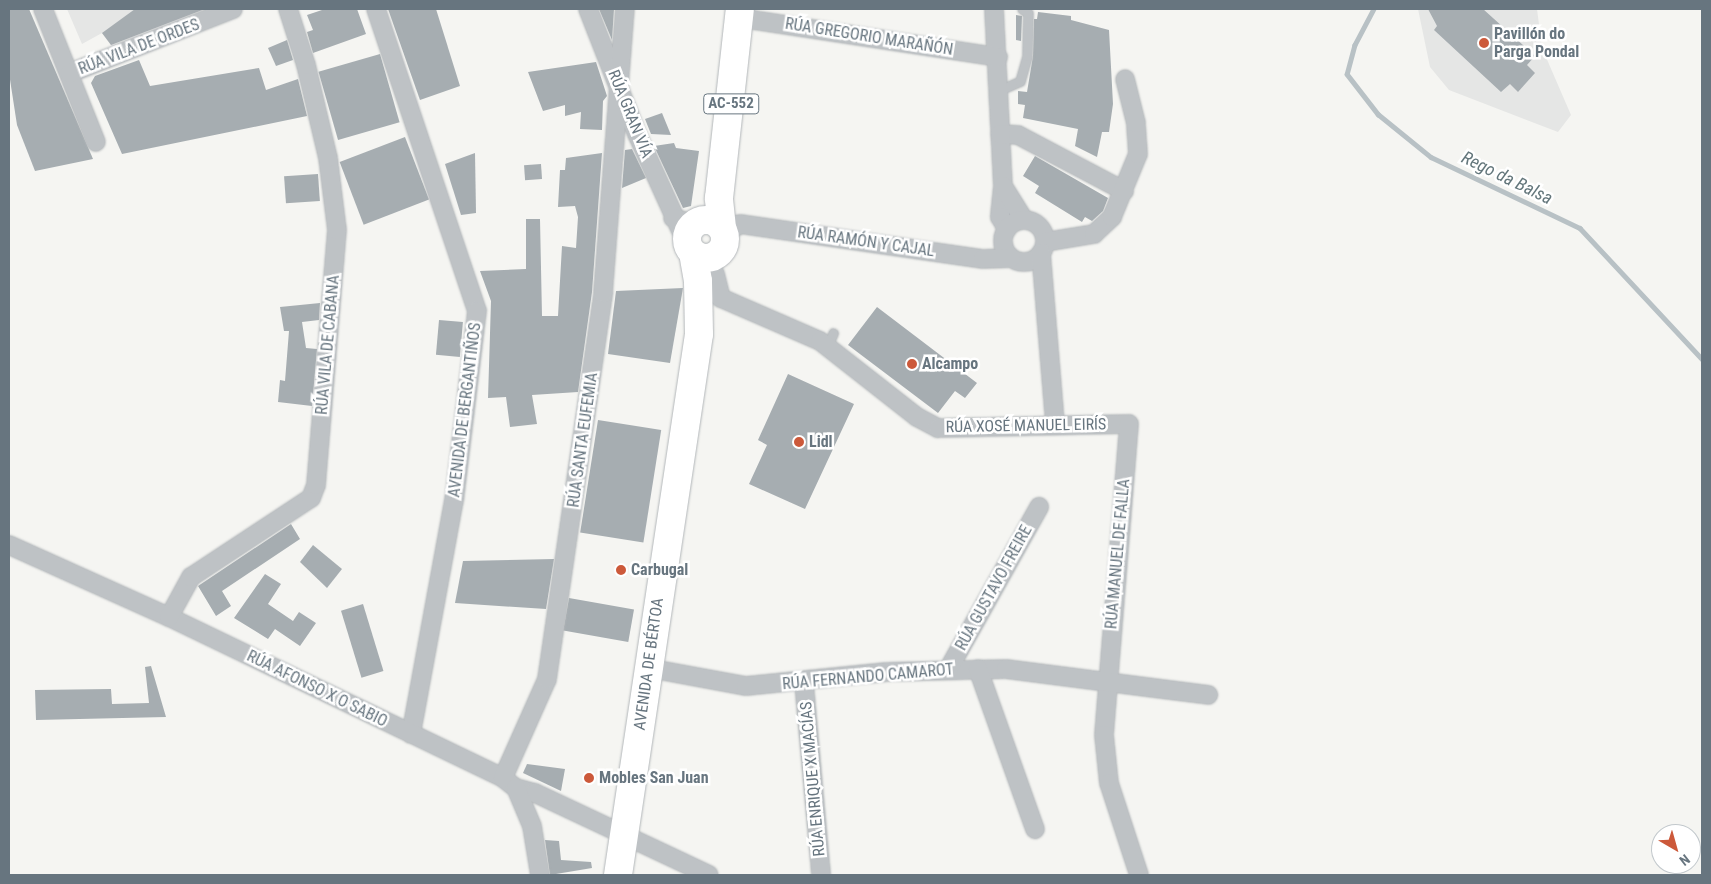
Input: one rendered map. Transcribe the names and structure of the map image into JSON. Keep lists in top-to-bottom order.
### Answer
{
  "streets": {
    "main road": ["AC-552", "AVENIDA DE BÉRTOA"],
    "street": [
      "RÚA GREGORIO MARAÑÓN",
      "RÚA VILA DE ORDES",
      "RÚA GRAN VÍA",
      "RÚA RAMÓN Y CAJAL",
      "RÚA VILA DE CABANA",
      "AVENIDA DE BERGANTIÑOS",
      "RÚA XOSÉ MANUEL EIRÍS",
      "RÚA SANTA EUFEMIA",
      "RÚA MANUEL DE FALLA",
      "RÚA GUSTAVO FREIRE",
      "RÚA FERNANDO CAMAROT",
      "RÚA AFONSO X O SABIO",
      "RÚA ENRIQUE X MACÍAS"
    ]
  },
  "crossings": [
    ["RÚA GREGORIO MARAÑÓN", "AC-552"],
    ["AC-552", "RÚA GRAN VÍA"],
    ["AC-552", "RÚA RAMÓN Y CAJAL"],
    ["AC-552", "RÚA XOSÉ MANUEL EIRÍS"],
    ["AC-552", "AVENIDA DE BÉRTOA"],
    ["RÚA GRAN VÍA", "RÚA RAMÓN Y CAJAL"],
    ["RÚA GRAN VÍA", "RÚA XOSÉ MANUEL EIRÍS"],
    ["RÚA GRAN VÍA", "RÚA SANTA EUFEMIA"],
    ["RÚA GRAN VÍA", "AVENIDA DE BÉRTOA"],
    ["RÚA RAMÓN Y CAJAL", "RÚA XOSÉ MANUEL EIRÍS"],
    ["RÚA RAMÓN Y CAJAL", "AVENIDA DE BÉRTOA"],
    ["RÚA VILA DE CABANA", "RÚA AFONSO X O SABIO"],
    ["AVENIDA DE BERGANTIÑOS", "RÚA AFONSO X O SABIO"],
    ["RÚA XOSÉ MANUEL EIRÍS", "RÚA MANUEL DE FALLA"],
    ["RÚA XOSÉ MANUEL EIRÍS", "AVENIDA DE BÉRTOA"],
    ["RÚA SANTA EUFEMIA", "RÚA AFONSO X O SABIO"],
    ["RÚA MANUEL DE FALLA", "RÚA FERNANDO CAMAROT"],
    ["RÚA GUSTAVO FREIRE", "RÚA FERNANDO CAMAROT"],
    ["AVENIDA DE BÉRTOA", "RÚA FERNANDO CAMAROT"],
    ["AVENIDA DE BÉRTOA", "RÚA AFONSO X O SABIO"],
    ["RÚA FERNANDO CAMAROT", "RÚA ENRIQUE X MACÍAS"]
  ],
  "water": ["Rego da Balsa"],
  "places": [
    "Pavillón do Parga Pondal",
    "Alcampo",
    "Lidl",
    "Carbugal",
    "Mobles San Juan"
  ],
  "north": "bottom right"
}
